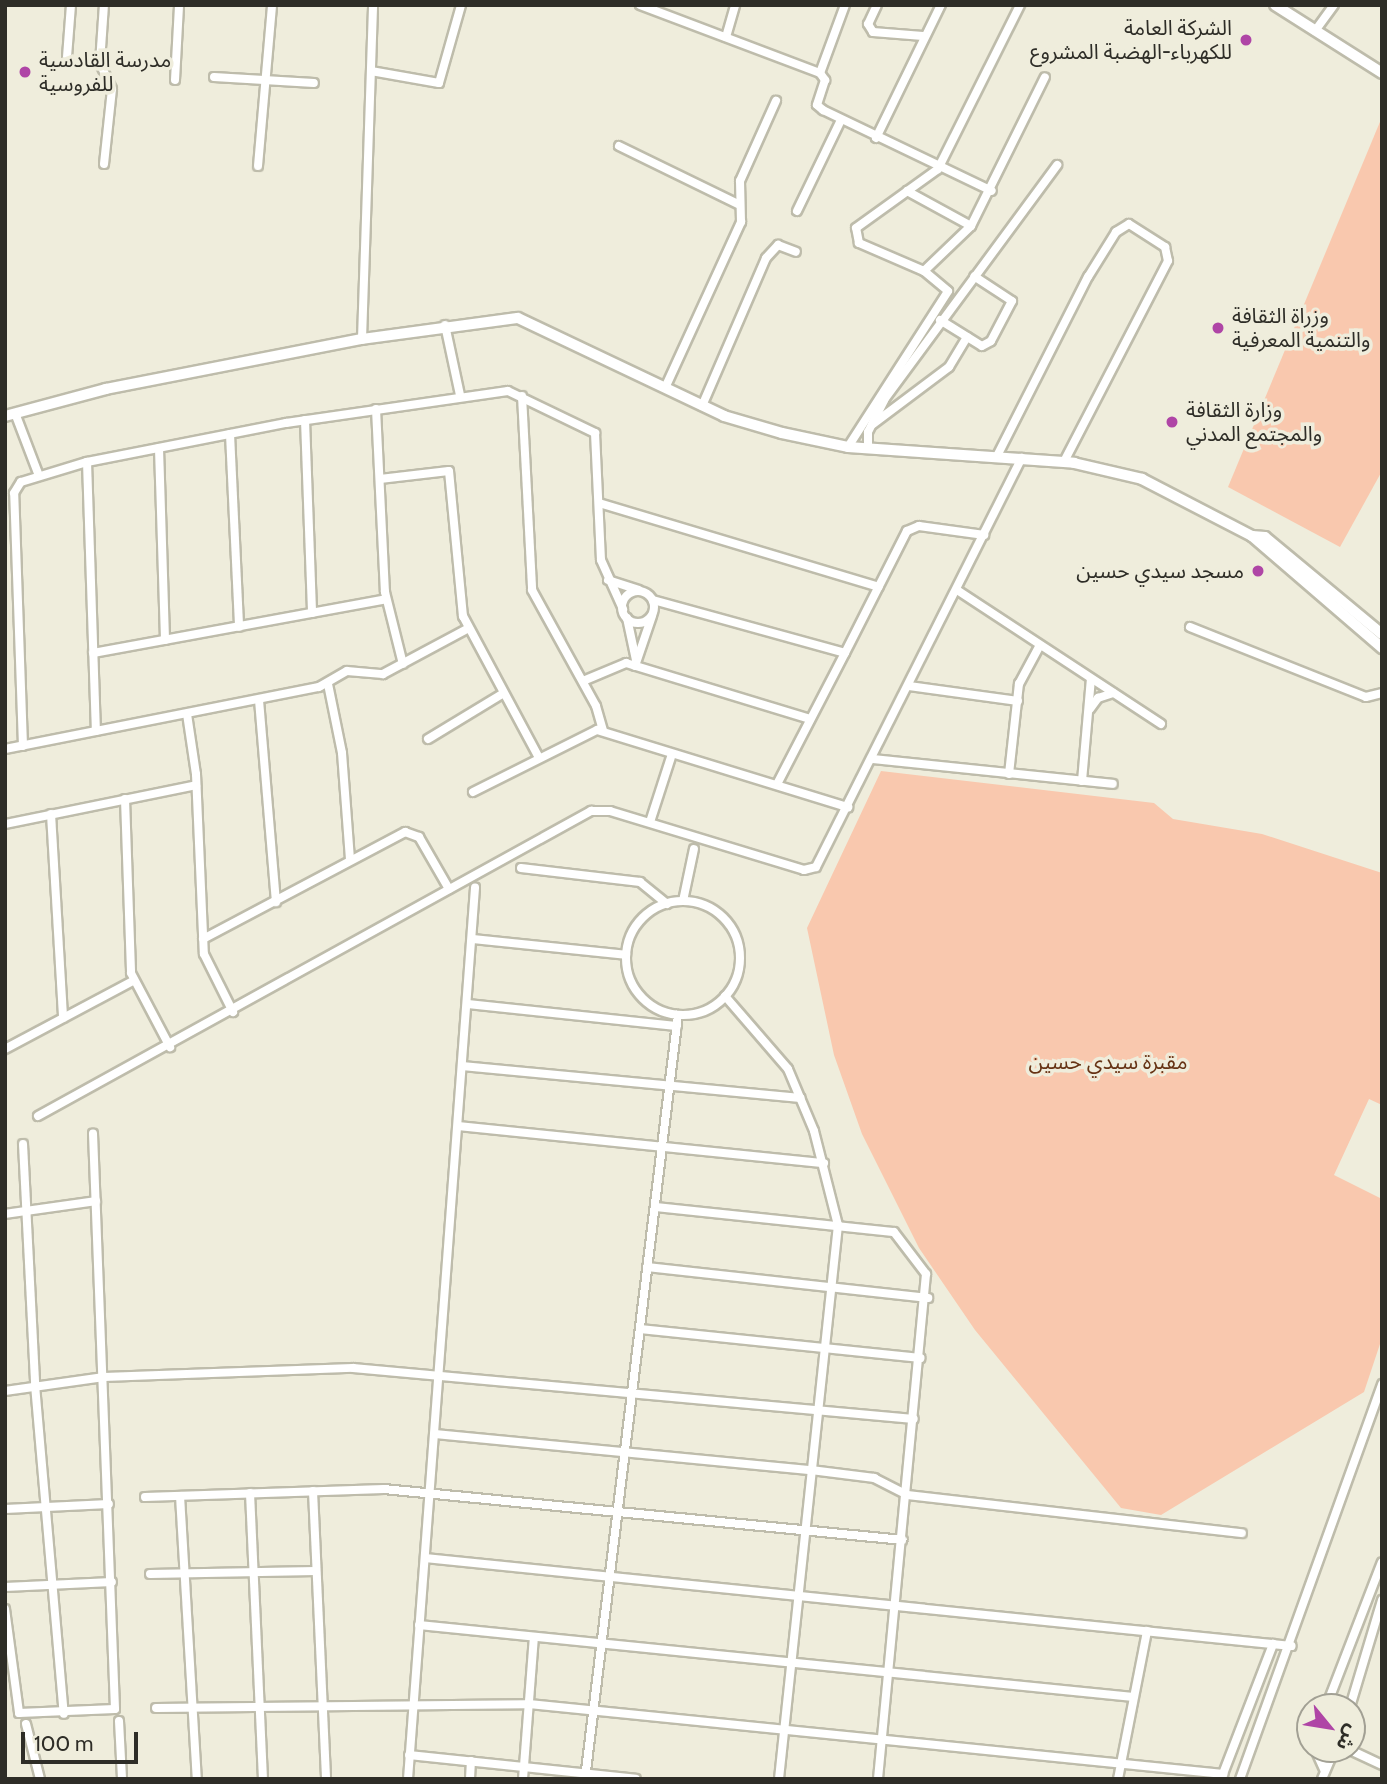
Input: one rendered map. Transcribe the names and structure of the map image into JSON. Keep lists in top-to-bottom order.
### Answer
{
  "parks": ["مقبرة سيدي حسين"],
  "places": [
    "الشركة العامة للكهرباء-الهضبة المشروع",
    "مدرسة القادسية للفروسية",
    "وزراة الثقافة والتنمية المعرفية",
    "وزارة الثقافة والمجتمع المدني",
    "مسجد سيدي حسين"
  ],
  "scale_bar": "100 m",
  "north": "bottom right"
}
